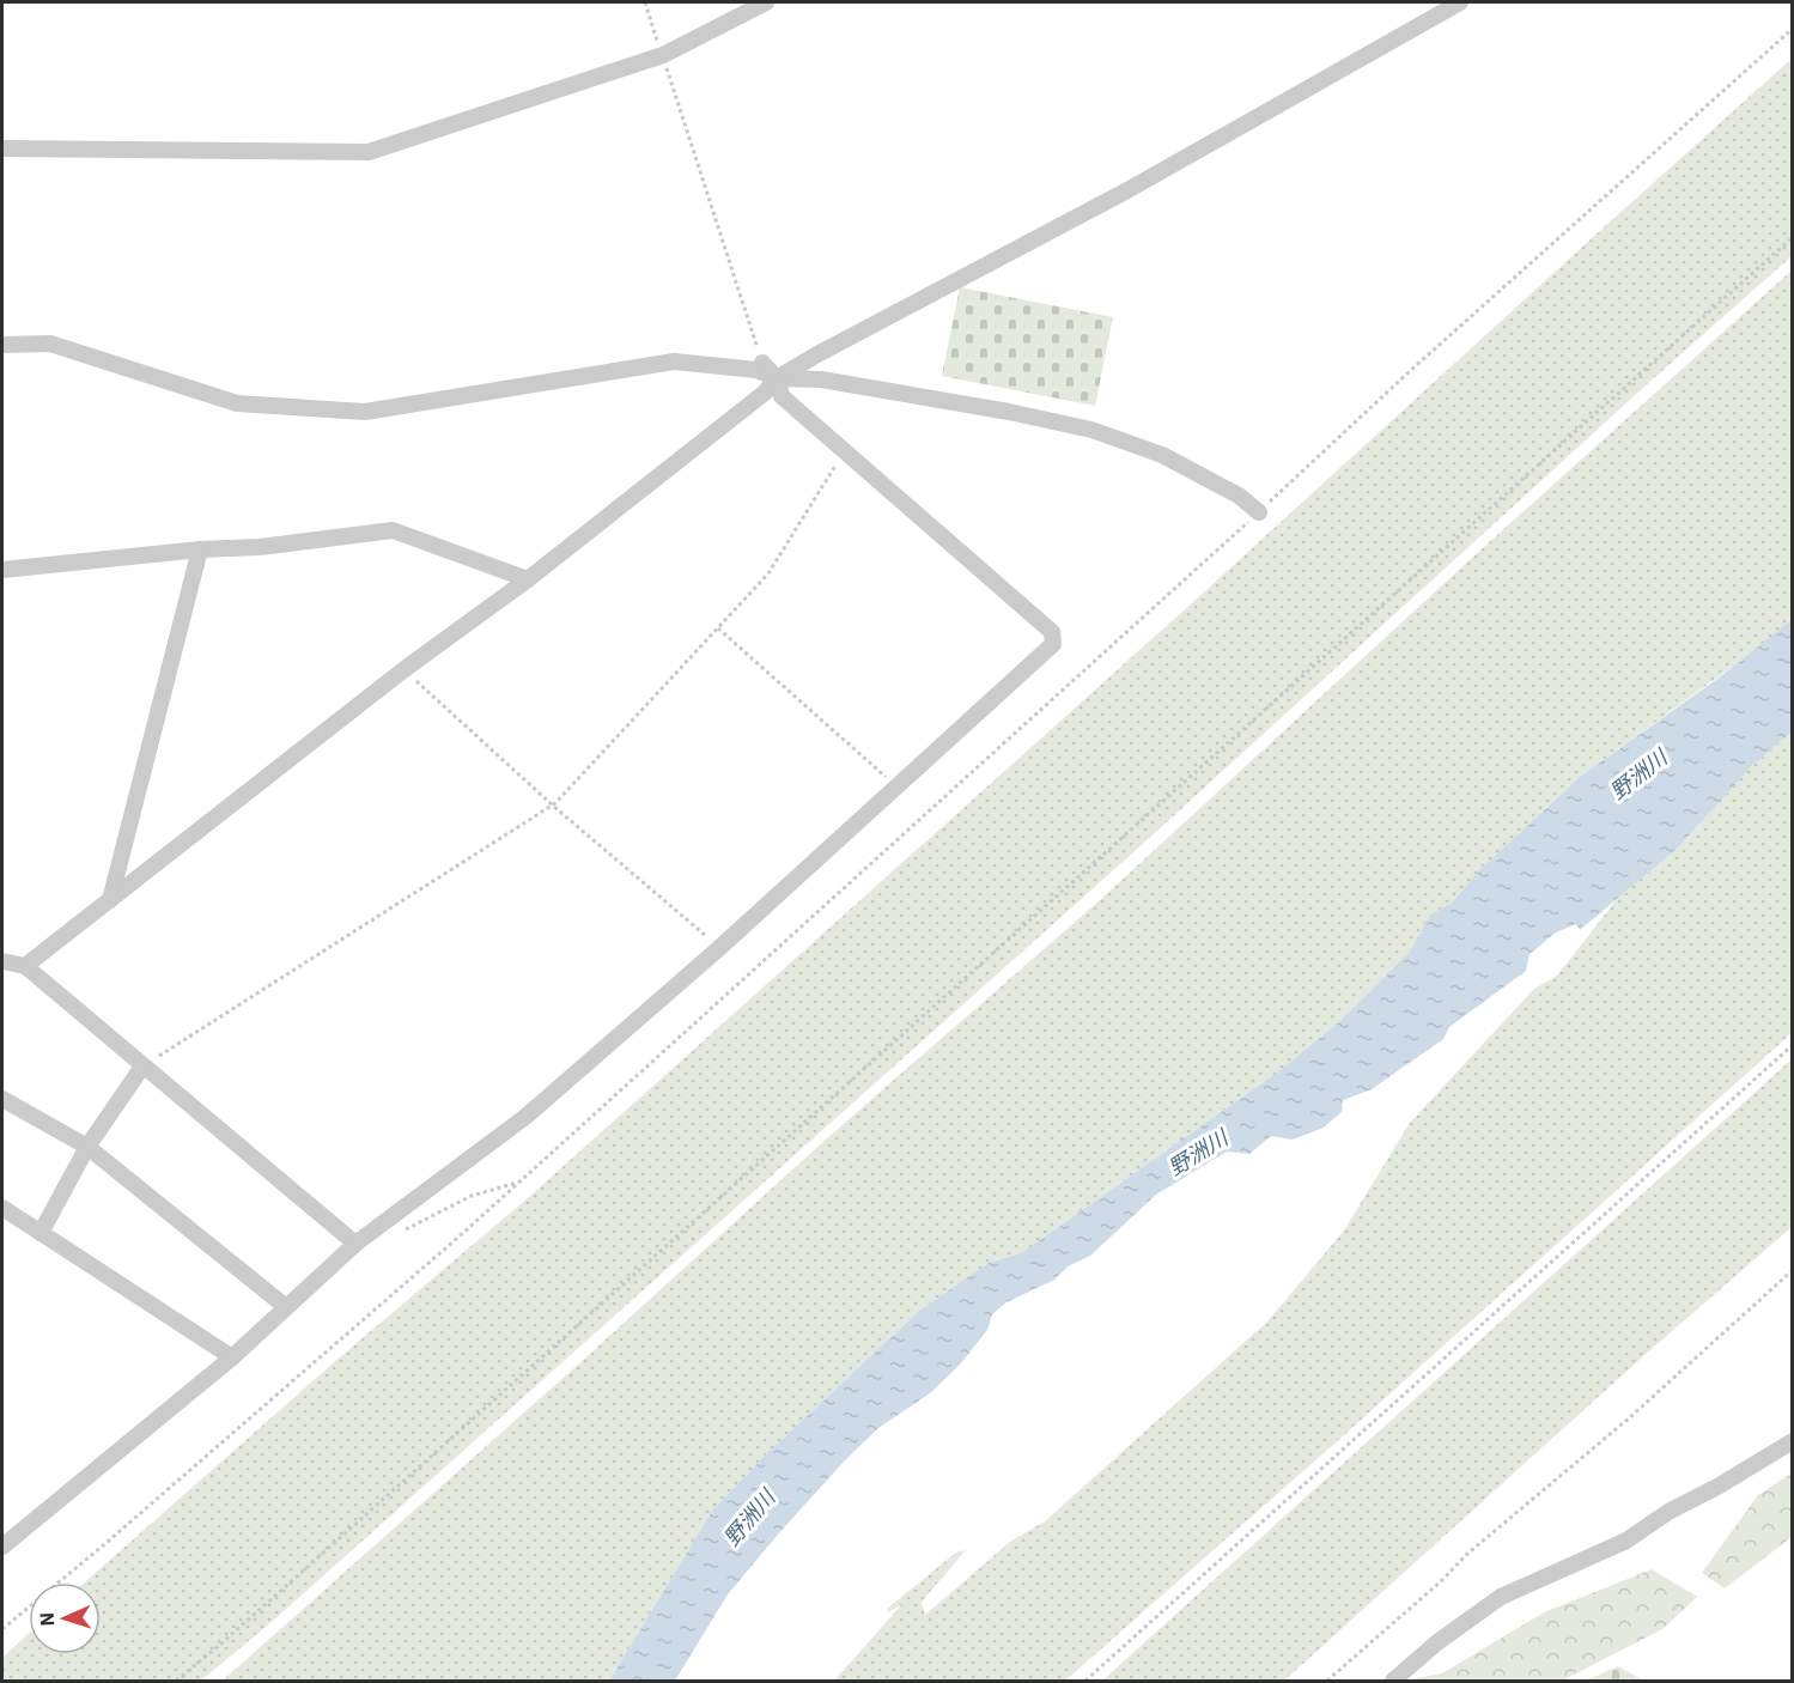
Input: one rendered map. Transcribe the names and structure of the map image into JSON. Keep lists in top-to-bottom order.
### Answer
{
  "water": ["野洲川"],
  "north": "left"
}
